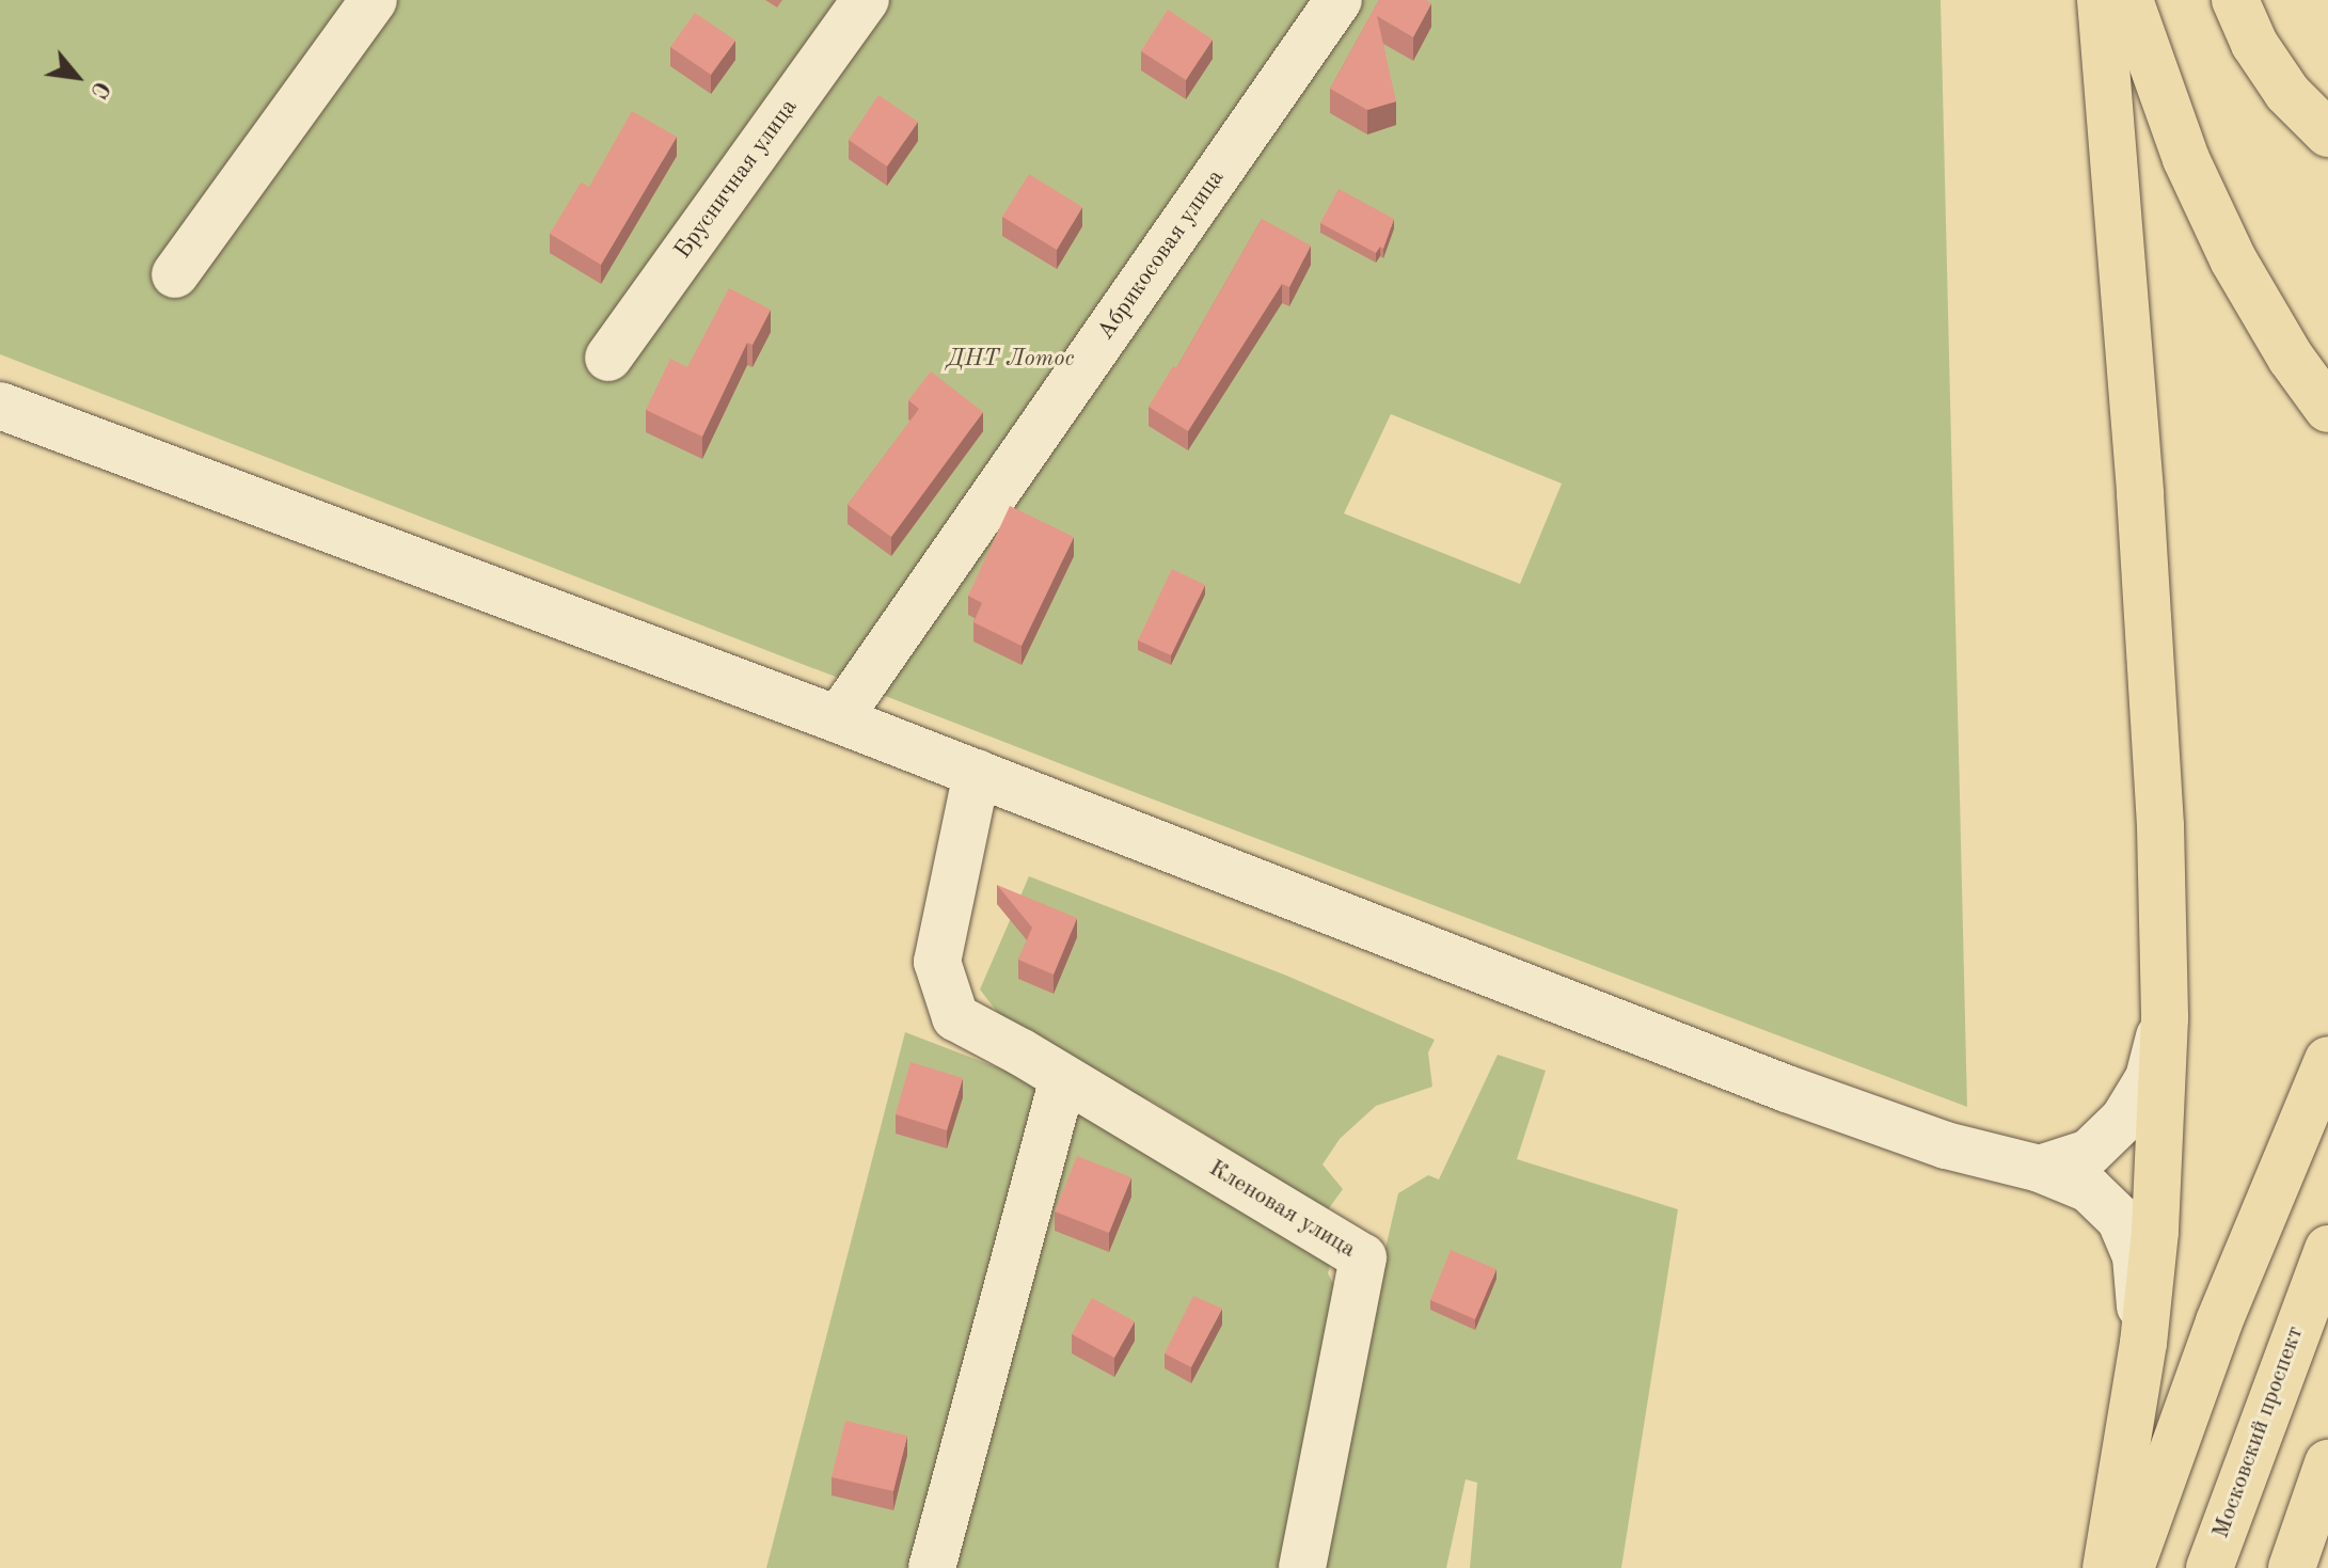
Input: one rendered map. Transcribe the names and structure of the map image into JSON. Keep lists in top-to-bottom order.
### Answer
{
  "streets": {
    "highway": ["Московский проспект"],
    "street": ["Брусничная улица", "Абрикосовая улица", "Кленовая улица"]
  },
  "parks": ["ДНТ Лотос"],
  "north": "bottom right"
}
